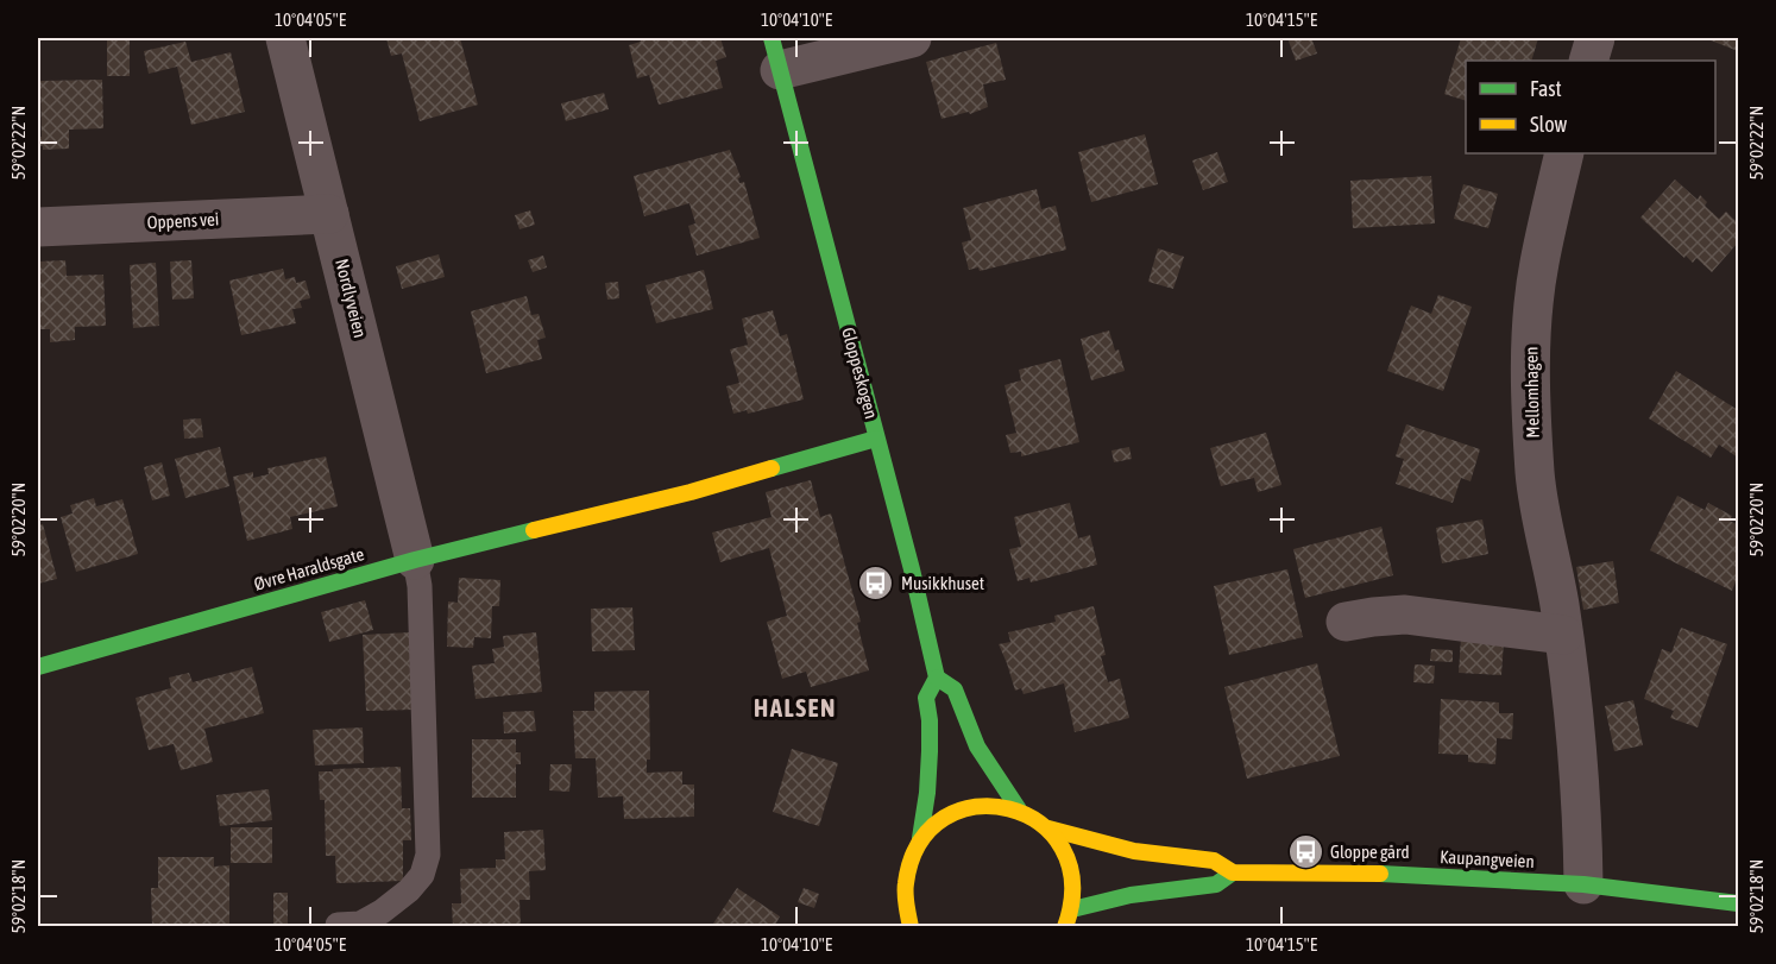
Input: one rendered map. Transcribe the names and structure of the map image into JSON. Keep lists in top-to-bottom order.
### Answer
{
  "streets": {
    "main road": ["Gloppeskogen", "Øvre Haraldsgate", "Kaupangveien"],
    "street": ["Oppens vei", "Nordlyveien", "Mellomhagen"]
  },
  "crossings": [
    ["Oppens vei", "Nordlyveien"],
    ["Nordlyveien", "Øvre Haraldsgate"],
    ["Gloppeskogen", "Øvre Haraldsgate"],
    ["Mellomhagen", "Kaupangveien"]
  ],
  "districts": ["HALSEN"],
  "places": {
    "bus stop": ["Musikkhuset", "Gloppe gård"]
  },
  "legend": ["Fast", "Slow"],
  "coordinates": [
    "10°04'05\"E",
    "10°04'10\"E",
    "10°04'15\"E",
    "59°02'22\"N",
    "59°02'20\"N",
    "59°02'18\"N"
  ]
}
